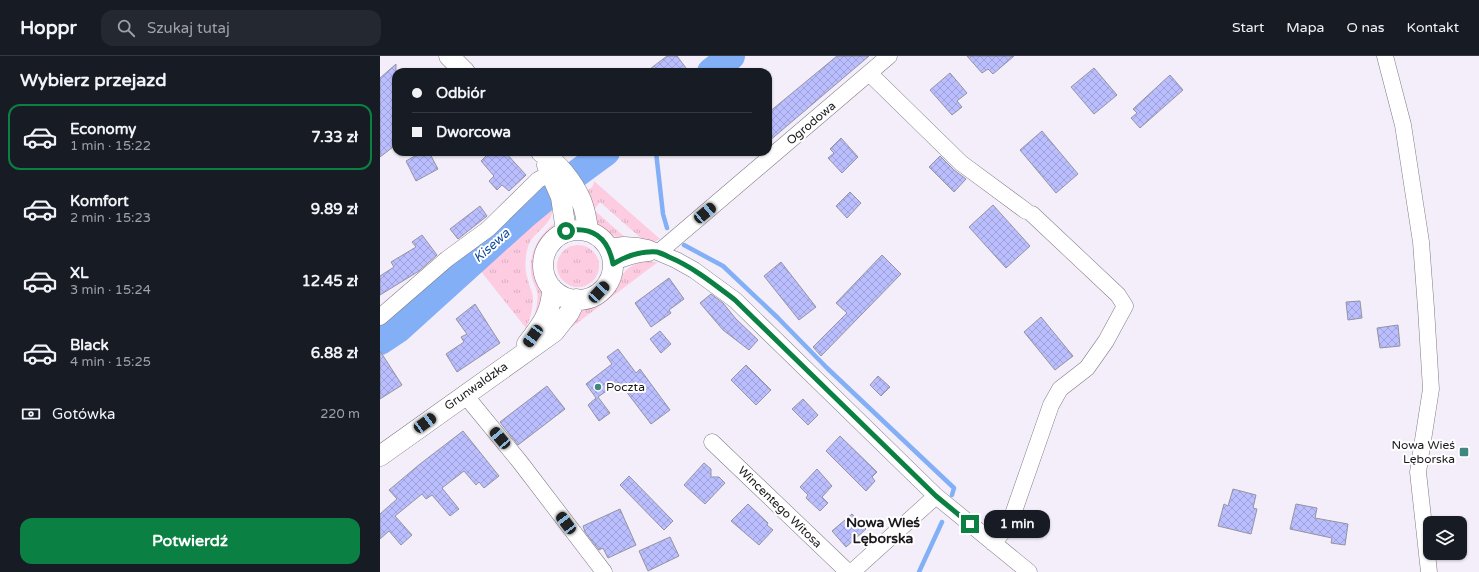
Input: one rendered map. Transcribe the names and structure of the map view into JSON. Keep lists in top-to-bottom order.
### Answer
{
  "streets": {
    "main road": ["Grunwaldzka"],
    "street": ["Ogrodowa", "Wincentego Witosa"]
  },
  "districts": ["Nowa Wieś Lęborska"],
  "water": ["Kisewa"],
  "places": {
    "other": ["Poczta"],
    "transit": ["Nowa Wieś Lęborska"]
  },
  "page": {
    "header": "Hoppr",
    "search": "Szukaj tutaj",
    "nav": [
      "Start",
      "Mapa",
      "O nas",
      "Kontakt"
    ],
    "heading": "Wybierz przejazd",
    "banner": ["Odbiór", "Dworcowa"],
    "list": [
      {
        "name": "Economy",
        "note": "1 min · 15:22",
        "value": "7.33 zł"
      },
      {
        "name": "Komfort",
        "note": "2 min · 15:23",
        "value": "9.89 zł"
      },
      {
        "name": "XL",
        "note": "3 min · 15:24",
        "value": "12.45 zł"
      },
      {
        "name": "Black",
        "note": "4 min · 15:25",
        "value": "6.88 zł"
      }
    ],
    "pay": ["Gotówka", "220 m"],
    "buttons": "Potwierdź",
    "bubble": "1 min"
  }
}
